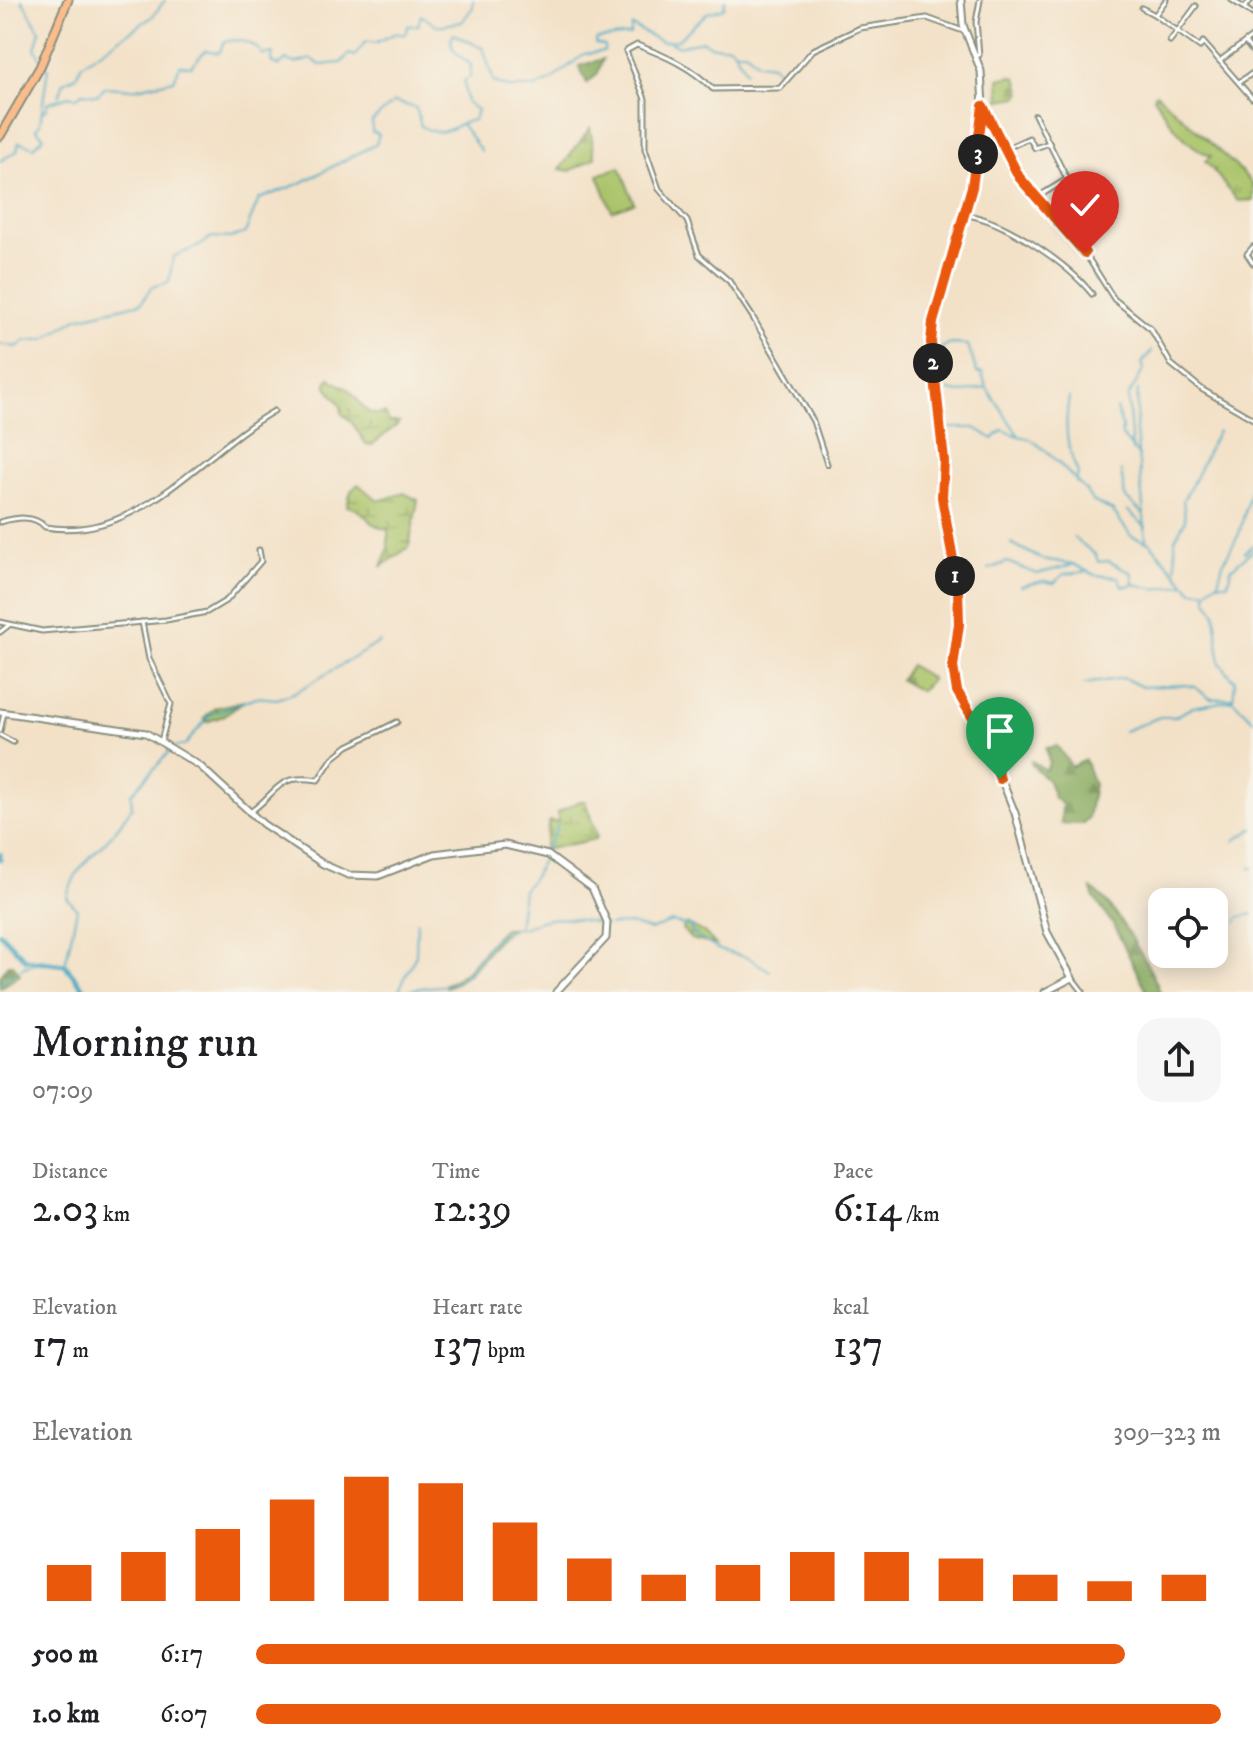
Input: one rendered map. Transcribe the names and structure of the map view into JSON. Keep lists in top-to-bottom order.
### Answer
{
  "page": {
    "pins": ["3", "2", "1"],
    "heading": ["Morning run", "07:09"],
    "stats": [
      ["Distance", "2.03 km"],
      ["Time", "12:39"],
      ["Pace", "6:14 /km"],
      ["Elevation", "17 m"],
      ["Heart rate", "137 bpm"],
      ["kcal", "137"]
    ],
    "chart": ["Elevation", "309–323 m"],
    "list": [
      {
        "name": "500 m",
        "note": "6:17"
      },
      {
        "name": "1.0 km",
        "note": "6:07"
      }
    ]
  }
}
